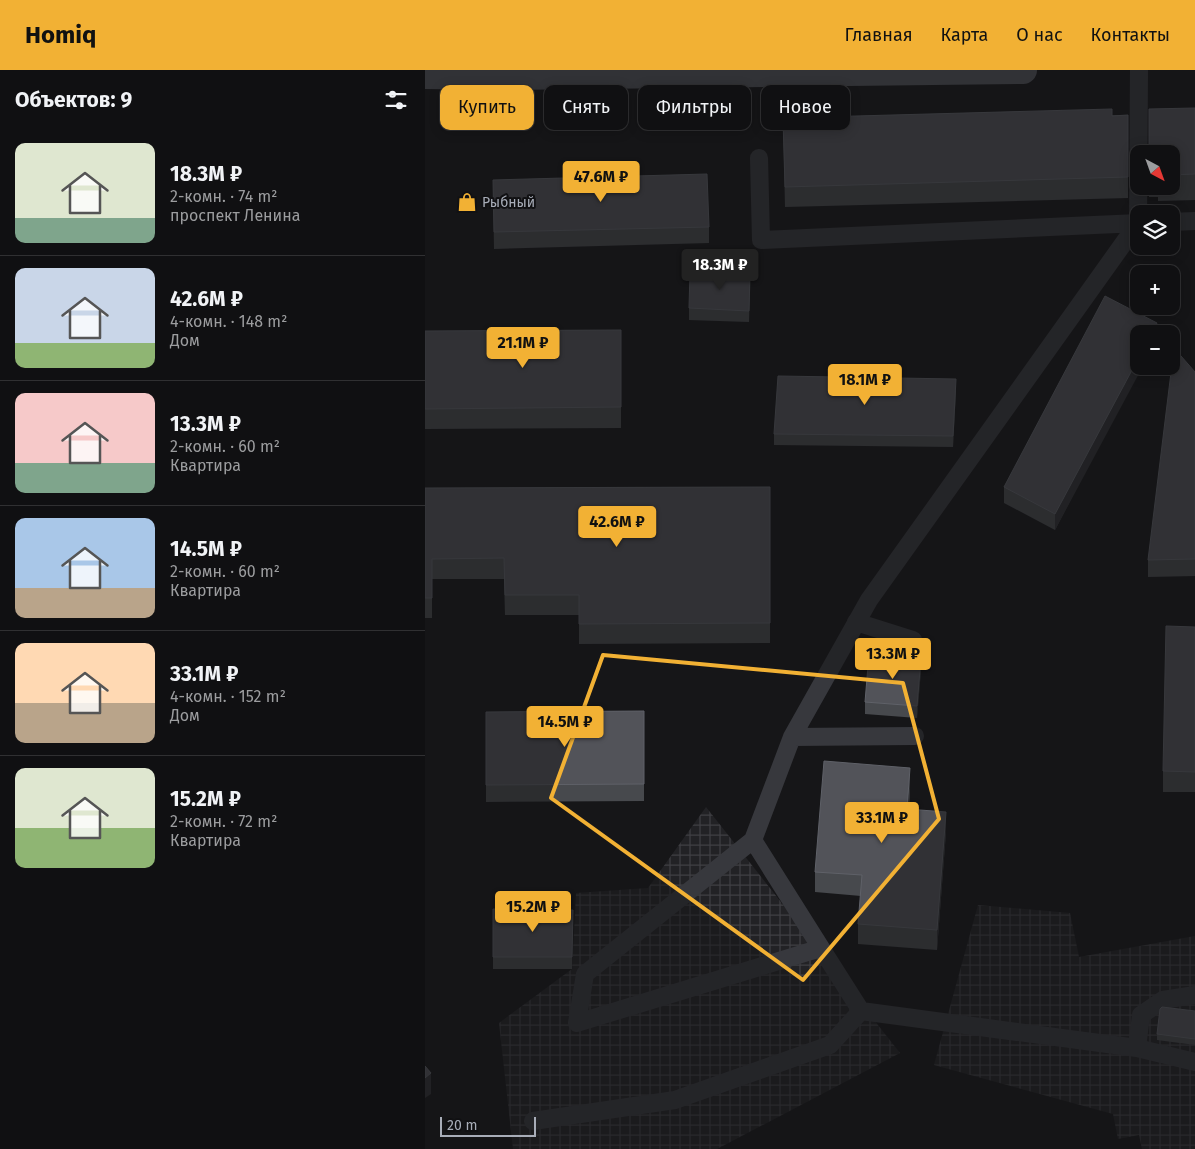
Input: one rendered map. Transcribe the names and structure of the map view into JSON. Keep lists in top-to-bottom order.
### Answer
{
  "places": {
    "shop": ["Рыбный"]
  },
  "scale_bar": "20 m",
  "north": "bottom right",
  "page": {
    "header": "Homiq",
    "nav": [
      "Главная",
      "Карта",
      "О нас",
      "Контакты"
    ],
    "heading": "Объектов: 9",
    "chip": [
      "Купить",
      "Снять",
      "Фильтры",
      "Новое"
    ],
    "list": [
      {
        "name": "18.3M ₽",
        "note": "2-комн. · 74 m² · проспект Ленина"
      },
      {
        "name": "42.6M ₽",
        "note": "4-комн. · 148 m² · Дом"
      },
      {
        "name": "13.3M ₽",
        "note": "2-комн. · 60 m² · Квартира"
      },
      {
        "name": "14.5M ₽",
        "note": "2-комн. · 60 m² · Квартира"
      },
      {
        "name": "33.1M ₽",
        "note": "4-комн. · 152 m² · Дом"
      },
      {
        "name": "15.2M ₽",
        "note": "2-комн. · 72 m² · Квартира"
      }
    ],
    "map_buttons": ["+", "−"],
    "price": [
      "47.6M ₽",
      "18.3M ₽",
      "21.1M ₽",
      "18.1M ₽",
      "42.6M ₽",
      "13.3M ₽",
      "14.5M ₽",
      "33.1M ₽",
      "15.2M ₽"
    ],
    "scale": "20 m"
  }
}
